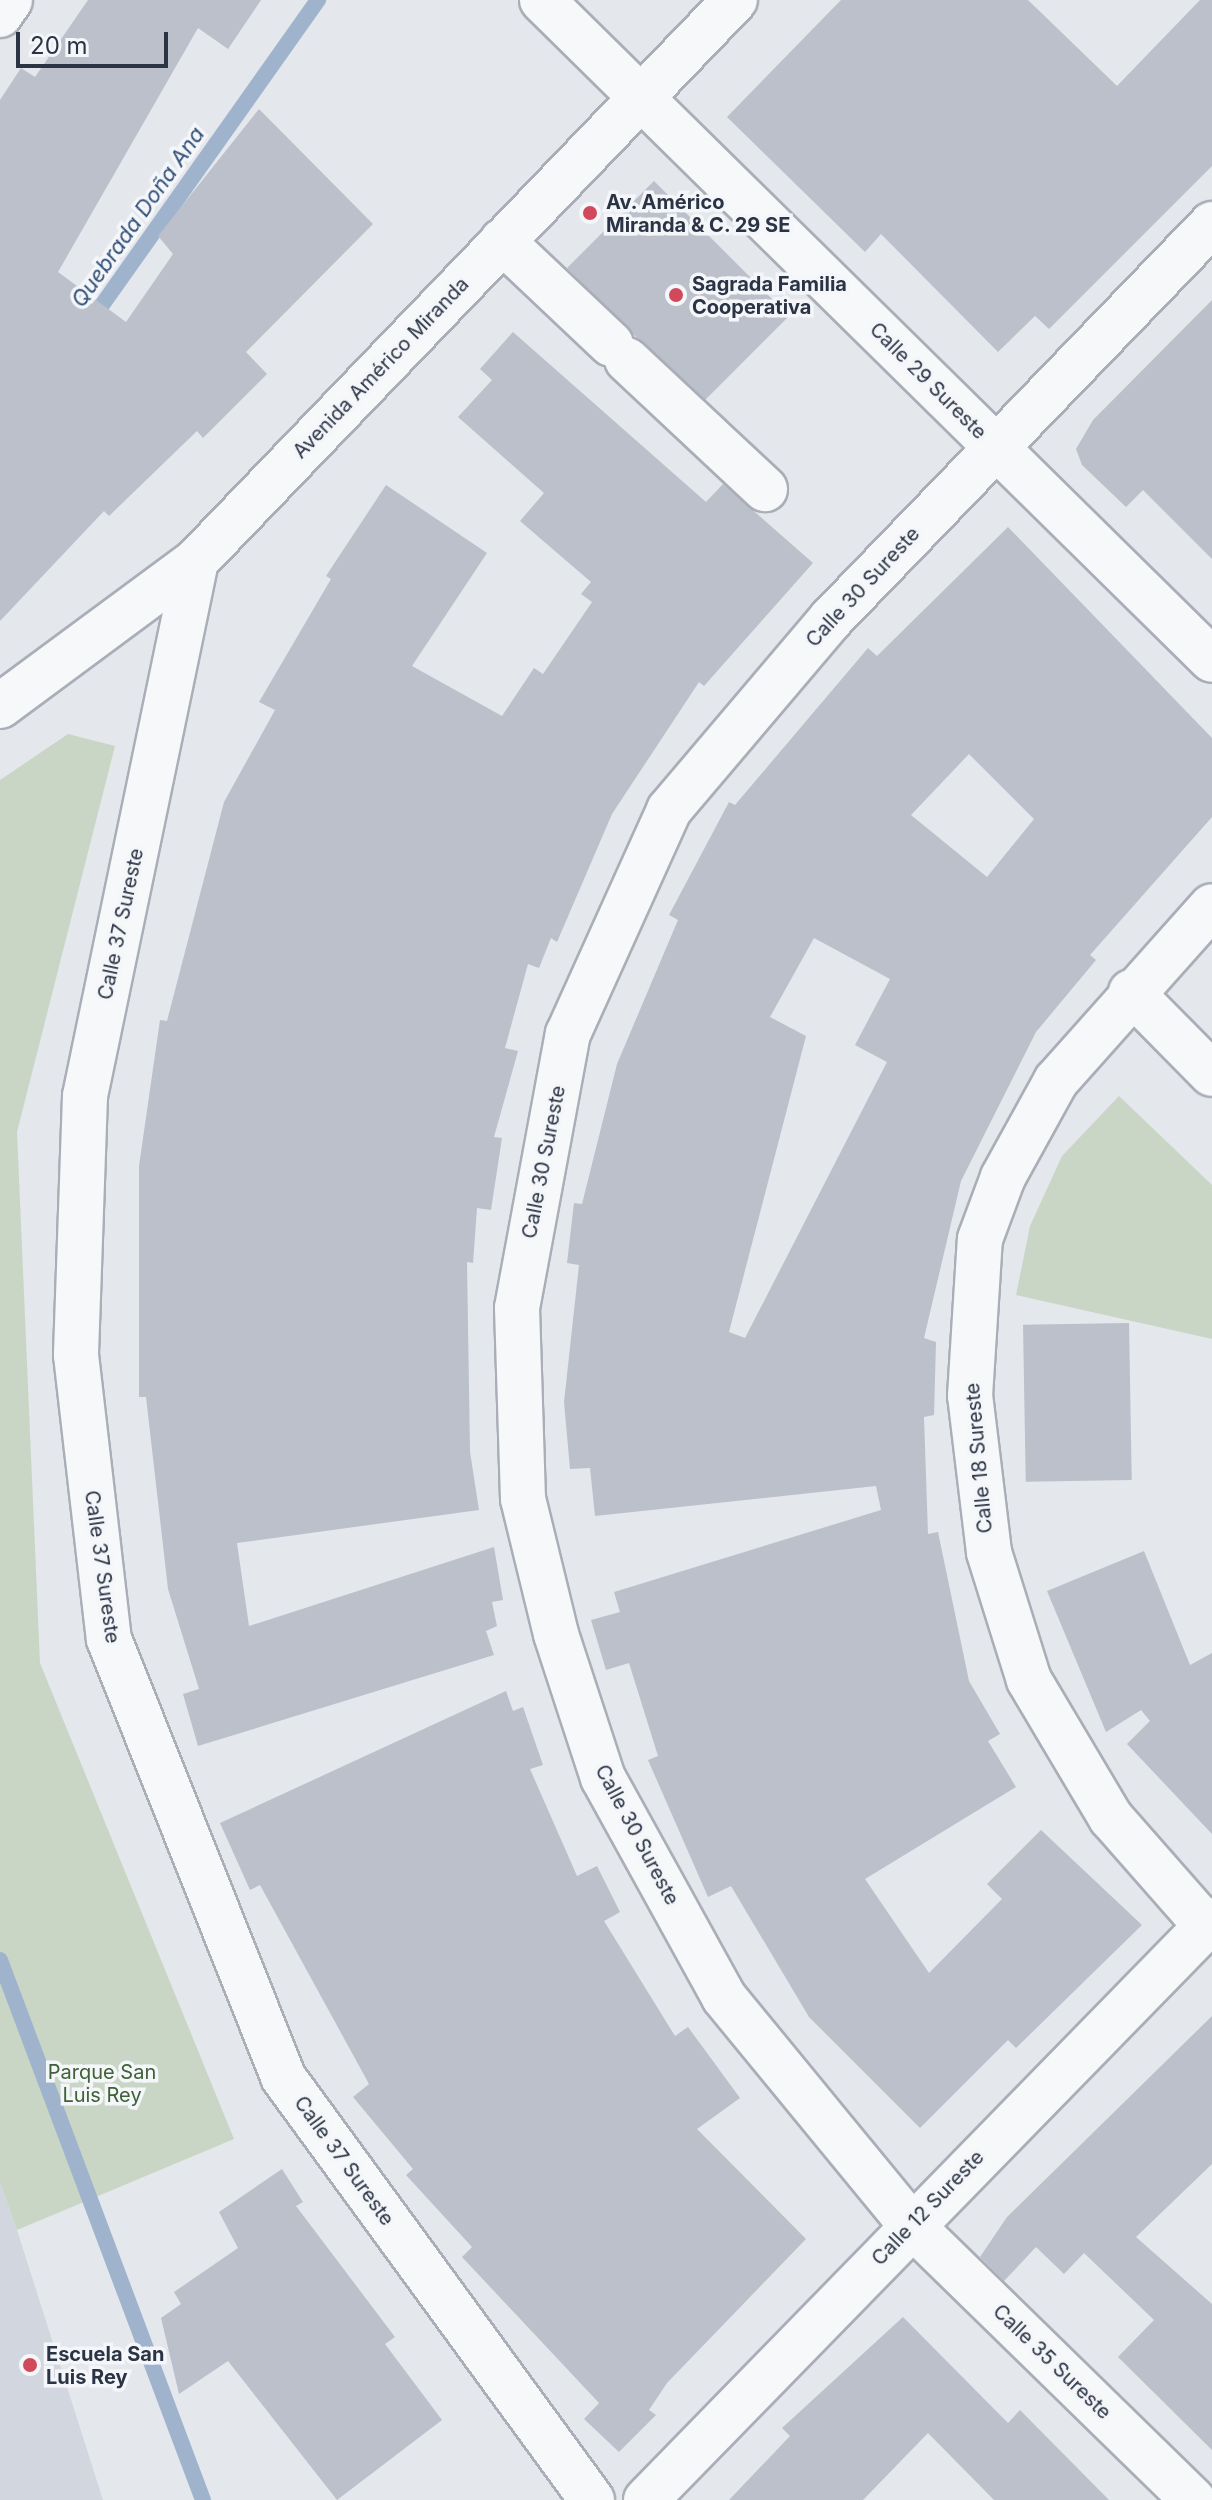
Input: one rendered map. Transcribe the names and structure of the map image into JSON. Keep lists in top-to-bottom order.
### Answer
{
  "streets": {
    "street": [
      "Avenida Américo Miranda",
      "Calle 29 Sureste",
      "Calle 30 Sureste",
      "Calle 37 Sureste",
      "Calle 18 Sureste",
      "Calle 12 Sureste",
      "Calle 35 Sureste"
    ]
  },
  "crossings": [
    ["Avenida Américo Miranda", "Calle 29 Sureste"],
    ["Avenida Américo Miranda", "Calle 37 Sureste"],
    ["Calle 29 Sureste", "Calle 30 Sureste"],
    ["Calle 30 Sureste", "Calle 12 Sureste"],
    ["Calle 30 Sureste", "Calle 35 Sureste"],
    ["Calle 18 Sureste", "Calle 12 Sureste"],
    ["Calle 12 Sureste", "Calle 35 Sureste"]
  ],
  "water": ["Quebrada Doña Ana"],
  "parks": ["Parque San Luis Rey"],
  "places": ["Av. Américo Miranda & C. 29 SE", "Sagrada Familia Cooperativa", "Escuela San Luis Rey"],
  "scale_bar": "20 m"
}
